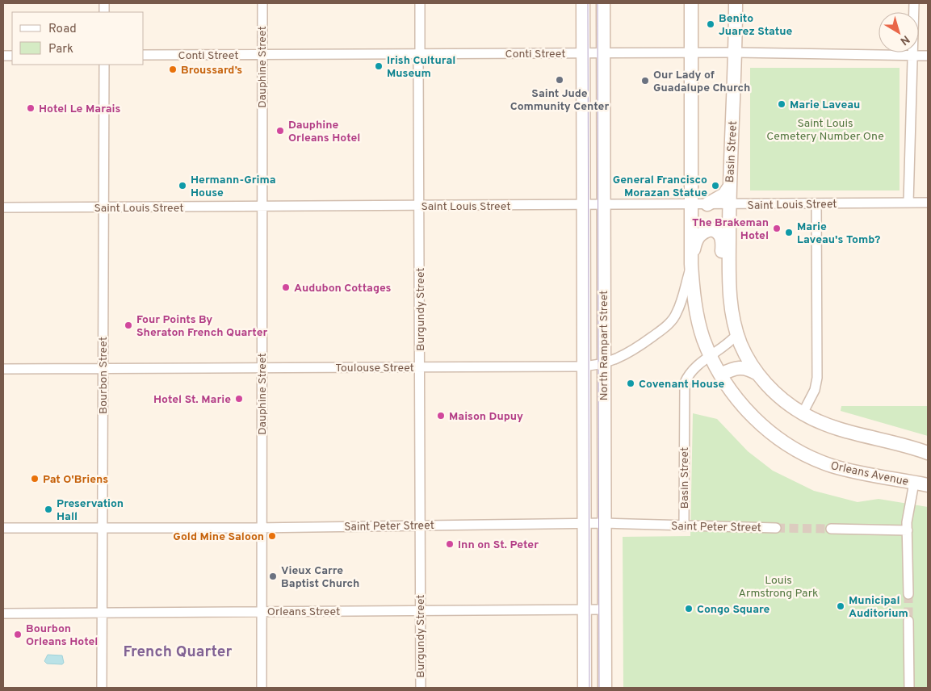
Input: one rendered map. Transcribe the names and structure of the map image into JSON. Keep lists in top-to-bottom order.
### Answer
{
  "streets": {
    "street": [
      "Conti Street",
      "Dauphine Street",
      "Basin Street",
      "Saint Louis Street",
      "Burgundy Street",
      "North Rampart Street",
      "Toulouse Street",
      "Bourbon Street",
      "Orleans Avenue",
      "Saint Peter Street",
      "Orleans Street"
    ]
  },
  "crossings": [
    ["Conti Street", "Dauphine Street"],
    ["Conti Street", "Basin Street"],
    ["Conti Street", "Burgundy Street"],
    ["Conti Street", "North Rampart Street"],
    ["Dauphine Street", "Saint Louis Street"],
    ["Dauphine Street", "Toulouse Street"],
    ["Dauphine Street", "Saint Peter Street"],
    ["Dauphine Street", "Orleans Street"],
    ["Basin Street", "Saint Louis Street"],
    ["Basin Street", "Orleans Avenue"],
    ["Basin Street", "Saint Peter Street"],
    ["Saint Louis Street", "Burgundy Street"],
    ["Saint Louis Street", "North Rampart Street"],
    ["Saint Louis Street", "Bourbon Street"],
    ["Burgundy Street", "Toulouse Street"],
    ["Burgundy Street", "Saint Peter Street"],
    ["Burgundy Street", "Orleans Street"],
    ["North Rampart Street", "Toulouse Street"],
    ["North Rampart Street", "Saint Peter Street"],
    ["North Rampart Street", "Orleans Street"],
    ["Toulouse Street", "Bourbon Street"],
    ["Toulouse Street", "Orleans Avenue"],
    ["Bourbon Street", "Saint Peter Street"],
    ["Bourbon Street", "Orleans Street"]
  ],
  "districts": ["French Quarter"],
  "parks": ["Saint Louis Cemetery Number One", "Louis Armstrong Park"],
  "places": [
    "Benito Juarez Statue",
    "Irish Cultural Museum",
    "Broussard’s",
    "Saint Jude Community Center",
    "Our Lady of Guadalupe Church",
    "Marie Laveau",
    "Hotel Le Marais",
    "Dauphine Orleans Hotel",
    "Hermann-Grima House",
    "General Francisco Morazan Statue",
    "The Brakeman Hotel",
    "Marie Laveau's Tomb?",
    "Audubon Cottages",
    "Four Points By Sheraton French Quarter",
    "Covenant House",
    "Hotel St. Marie",
    "Maison Dupuy",
    "Pat O'Briens",
    "Preservation Hall",
    "Gold Mine Saloon",
    "Inn on St. Peter",
    "Vieux Carre Baptist Church",
    "Municipal Auditorium",
    "Congo Square",
    "Bourbon Orleans Hotel"
  ],
  "legend": ["Road", "Park"],
  "north": "bottom right"
}
